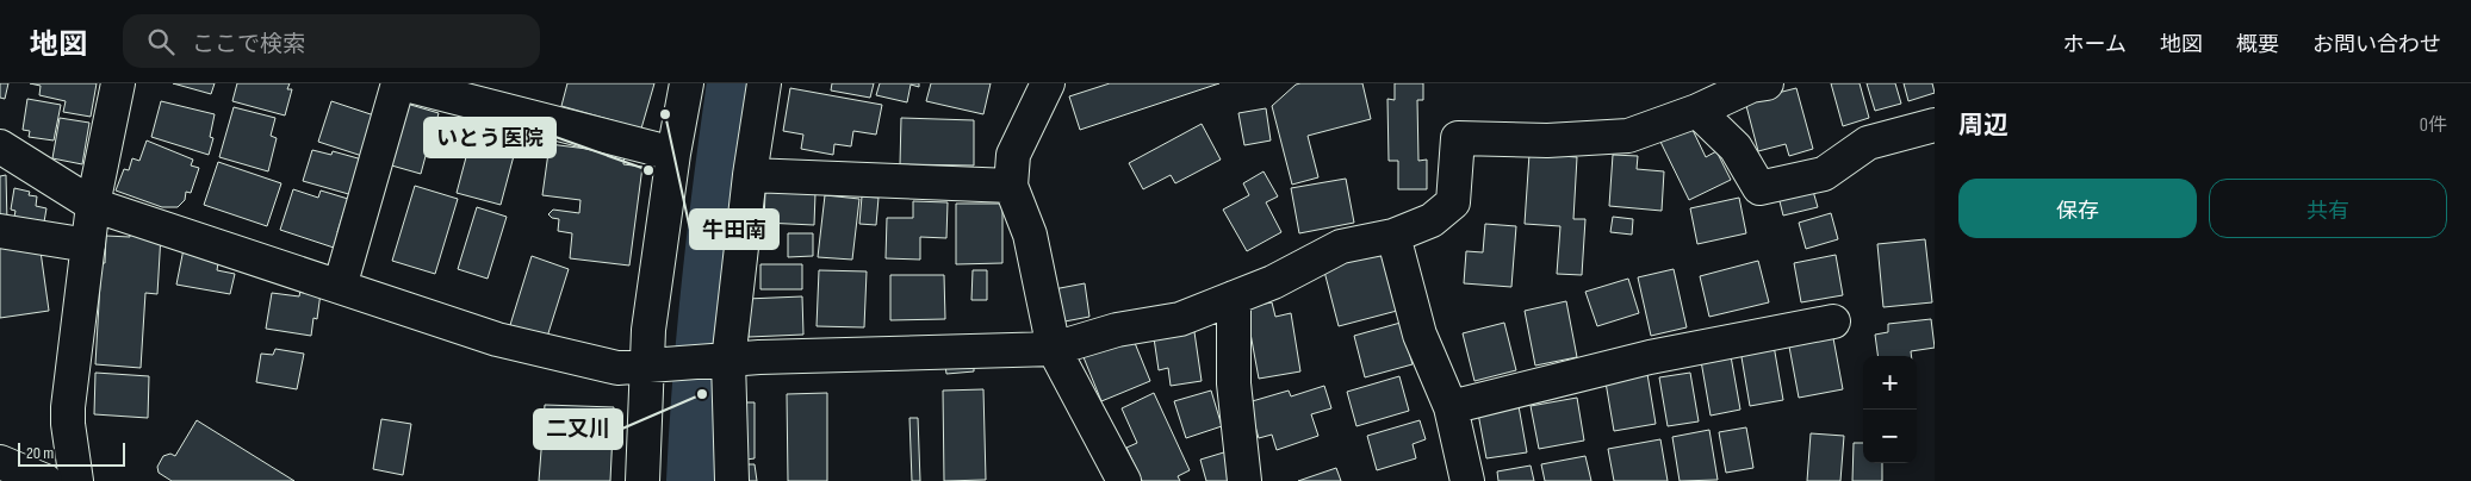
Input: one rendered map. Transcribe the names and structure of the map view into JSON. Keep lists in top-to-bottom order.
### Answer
{
  "places": ["牛田南", "いとう医院", "二又川"],
  "scale_bar": "20 m",
  "page": {
    "header": "地図",
    "search": "ここで検索",
    "nav": [
      "ホーム",
      "地図",
      "概要",
      "お問い合わせ"
    ],
    "heading": ["周辺", "0件"],
    "buttons": ["保存", "共有"],
    "map_buttons": ["+", "−"],
    "scale": "20 m"
  }
}
